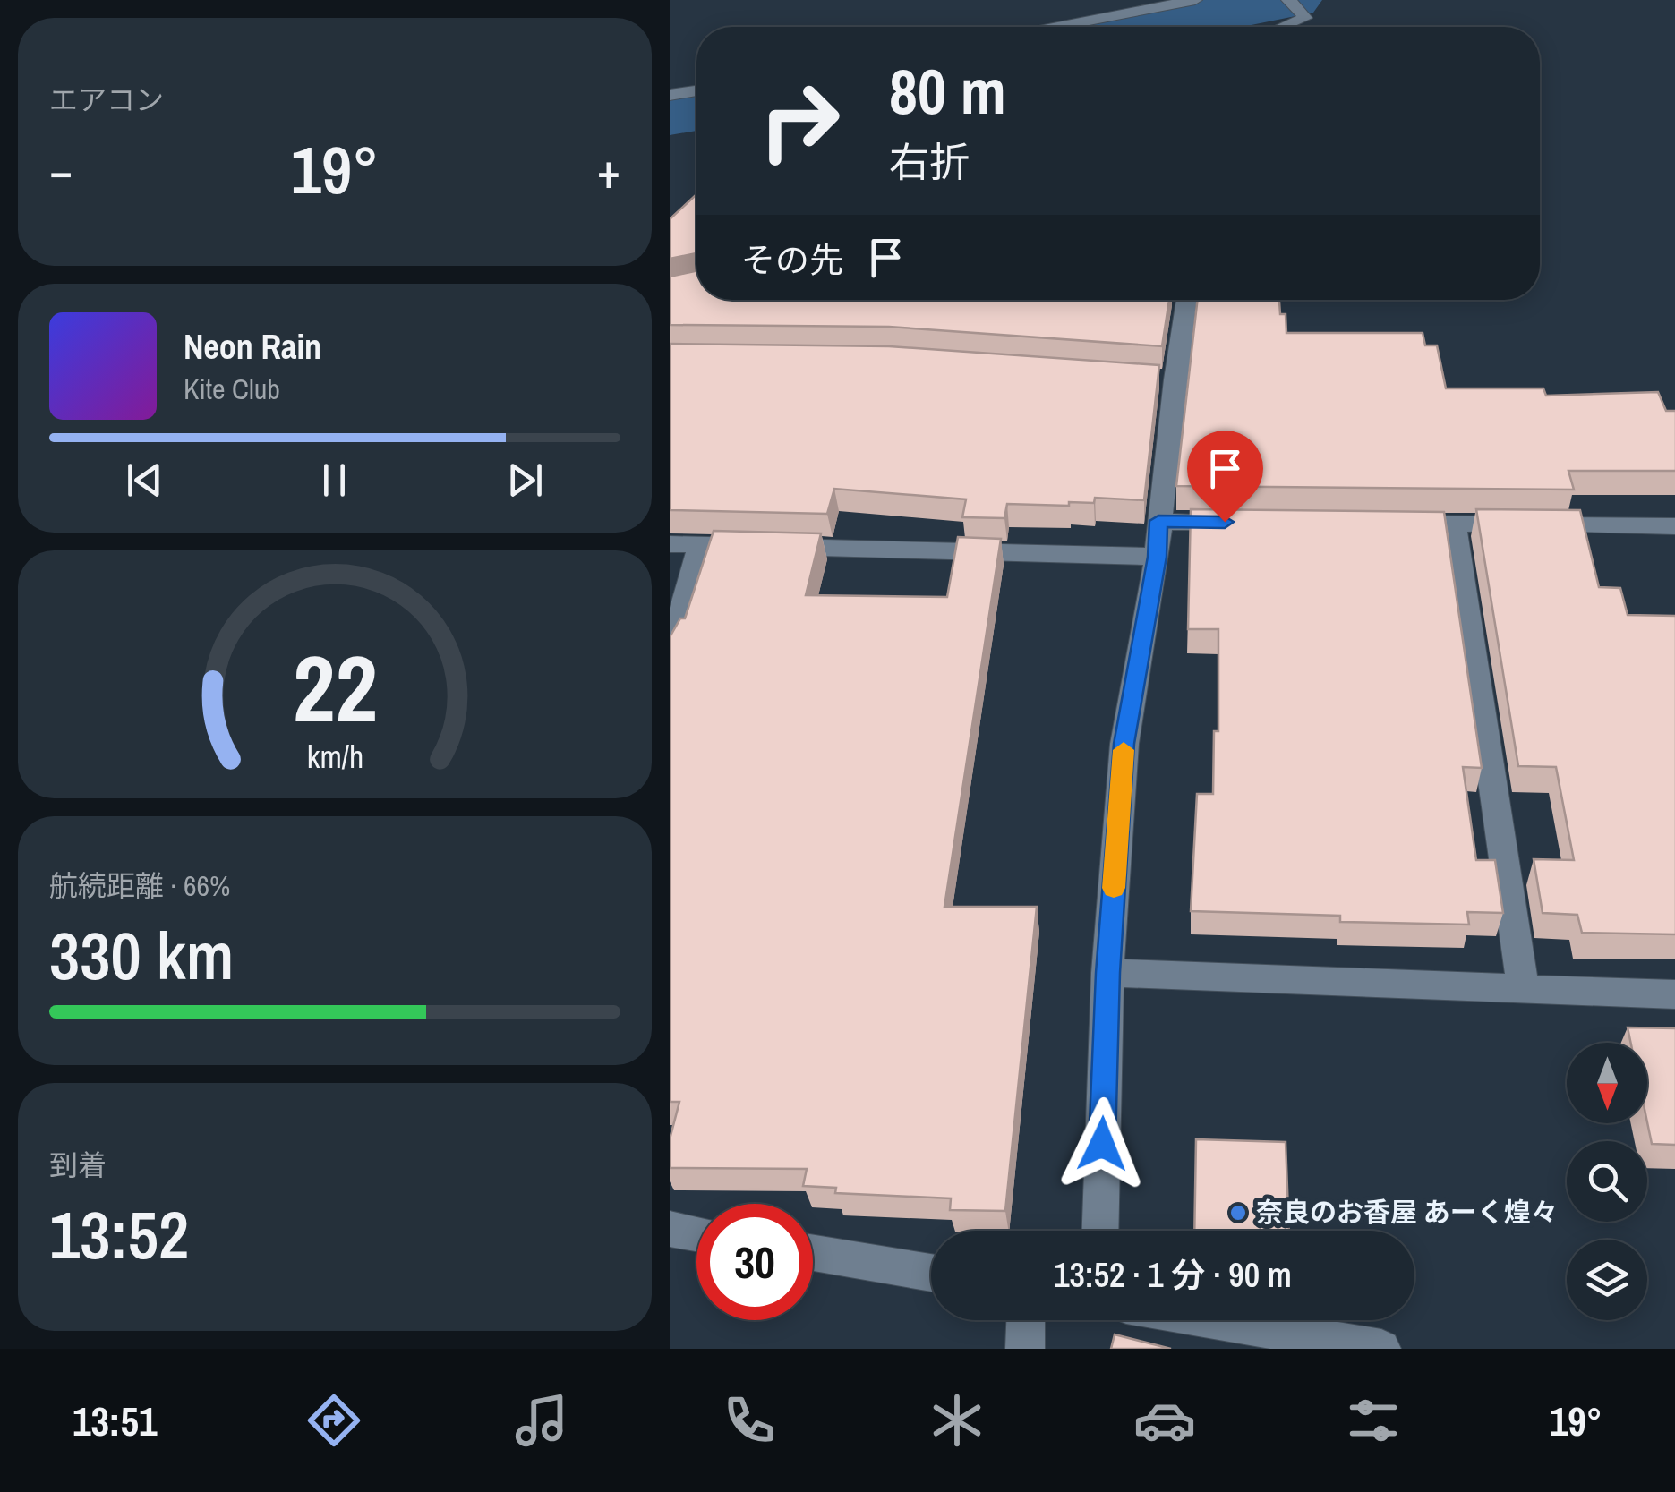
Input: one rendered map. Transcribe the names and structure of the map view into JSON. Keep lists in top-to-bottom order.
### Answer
{
  "places": ["奈良のお香屋 あーく煌々"],
  "north": "bottom",
  "page": {
    "tile": [
      "エアコン",
      ["航続距離 · 66%", "330 km"],
      ["到着", "13:52"]
    ],
    "turn": ["80 m", "右折"],
    "heat": ["−", "19°", "+"],
    "then": "その先",
    "song": ["Neon Rain", "Kite Club"],
    "limit": "30",
    "trip": "13:52 · 1 分 · 90 m",
    "tabs": ["13:51", "19°"],
    "gauge": ["22", "km/h"]
  }
}
